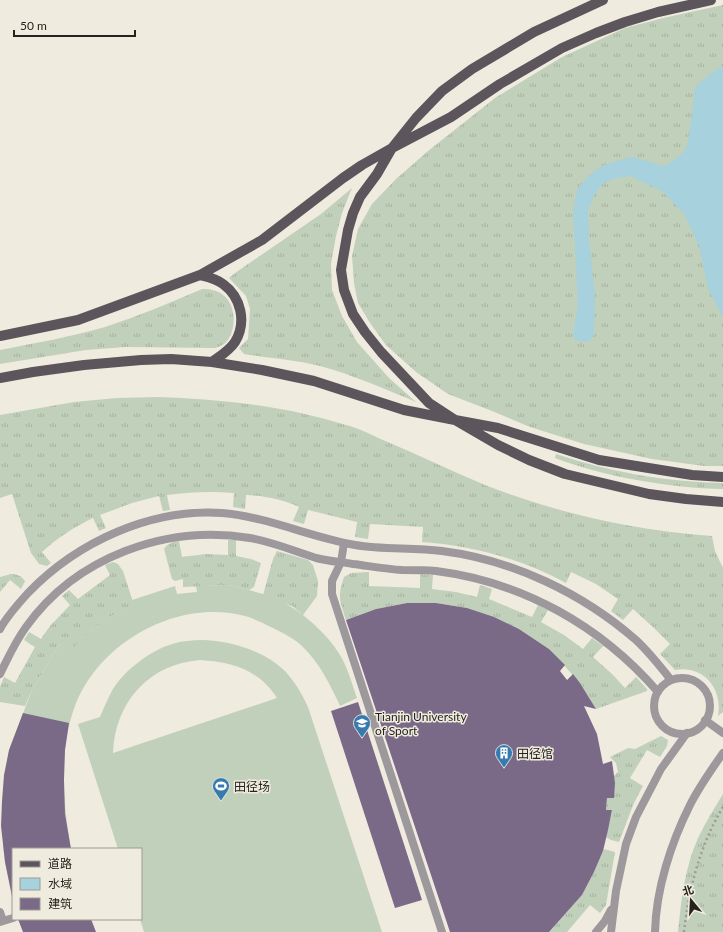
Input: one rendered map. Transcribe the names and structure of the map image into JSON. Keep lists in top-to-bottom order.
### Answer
{
  "places": {
    "school or university": ["Tianjin University of Sport"],
    "building": ["田径馆"],
    "sports": ["田径场"]
  },
  "legend": ["道路", "水域", "建筑"],
  "scale_bar": "50 m",
  "north": "top"
}
